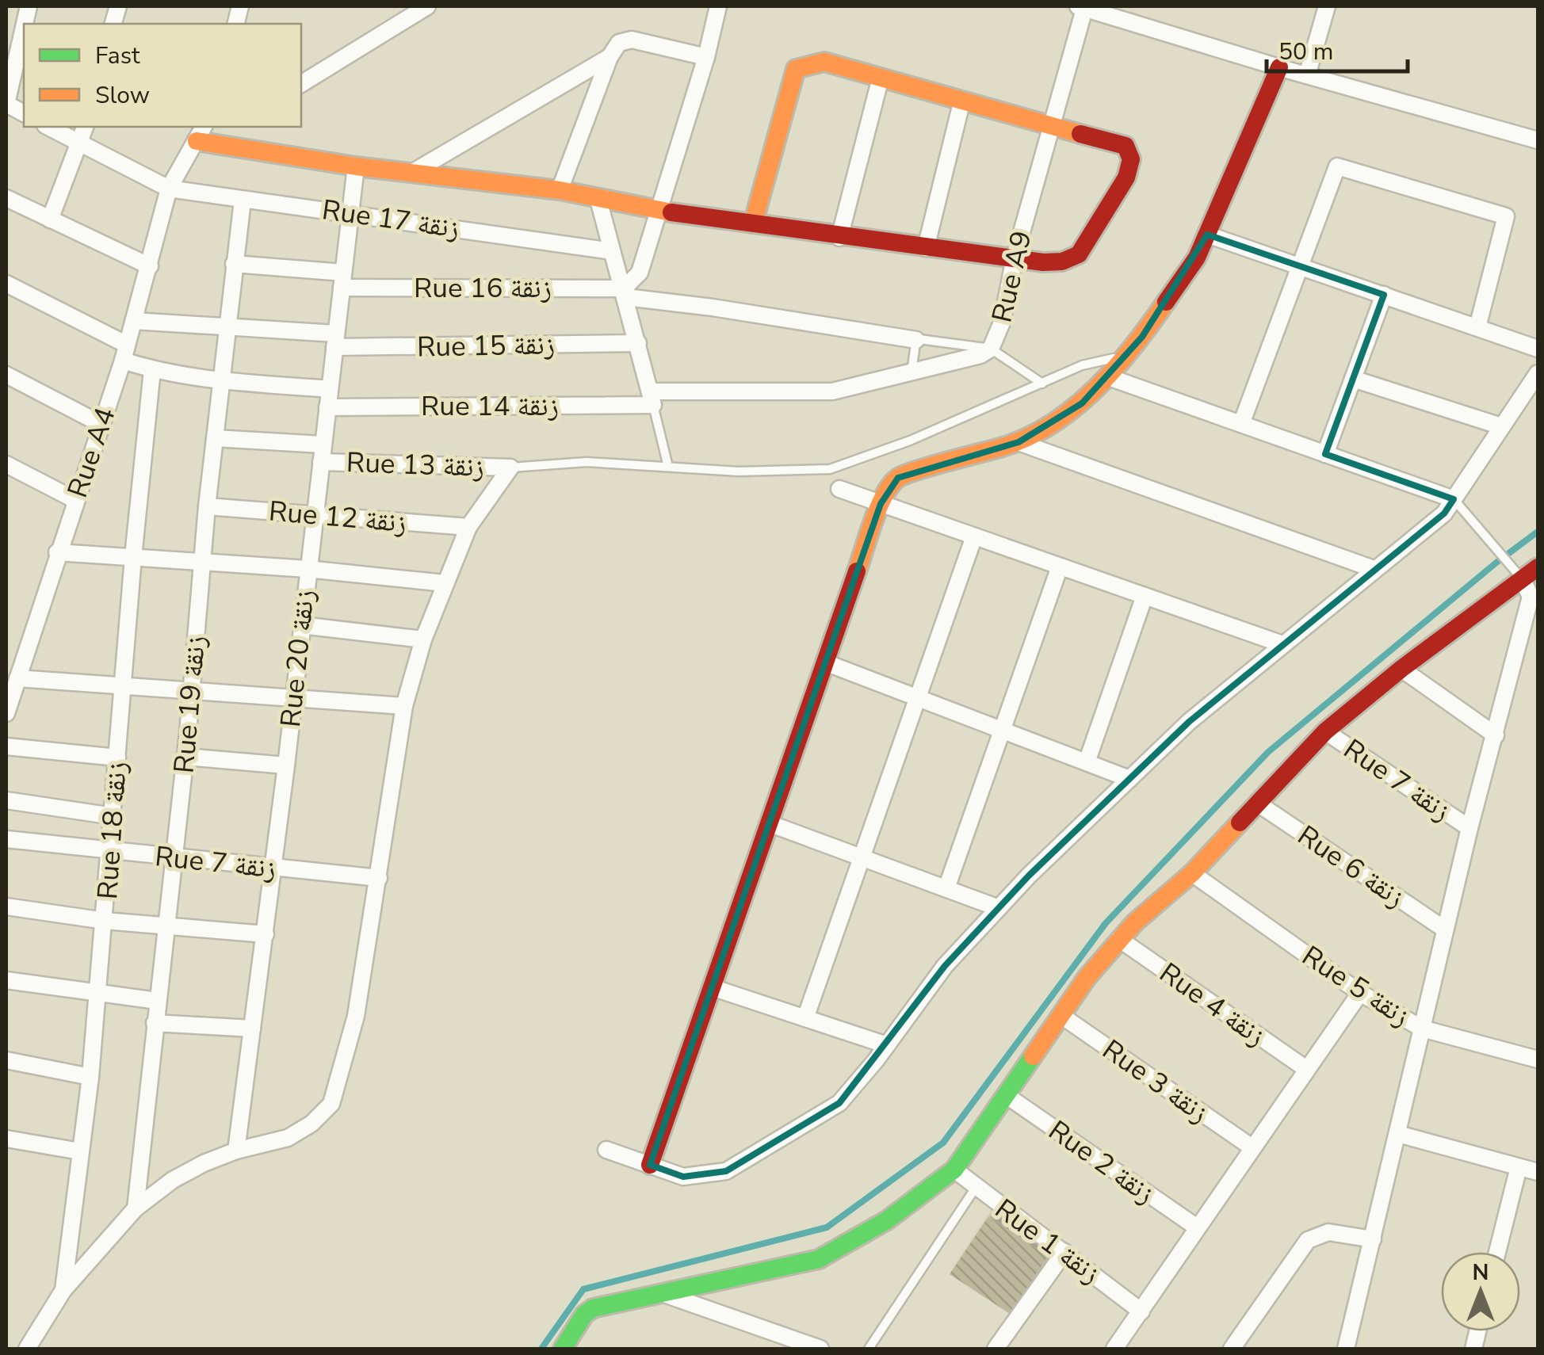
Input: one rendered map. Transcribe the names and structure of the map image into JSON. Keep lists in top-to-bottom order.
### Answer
{
  "streets": {
    "street": [
      "Rue 17 زنقة",
      "Rue A9",
      "Rue 16 زنقة",
      "Rue 15 زنقة",
      "Rue 14 زنقة",
      "Rue A4",
      "Rue 13 زنقة",
      "Rue 12 زنقة",
      "Rue 20 زنقة",
      "Rue 19 زنقة",
      "Rue 7 زنقة",
      "Rue 18 زنقة",
      "Rue 6 زنقة",
      "Rue 5 زنقة",
      "Rue 4 زنقة",
      "Rue 3 زنقة",
      "Rue 2 زنقة",
      "Rue 1 زنقة"
    ]
  },
  "crossings": [
    ["Rue 17 زنقة", "Rue A4"],
    ["Rue 17 زنقة", "Rue 20 زنقة"],
    ["Rue 17 زنقة", "Rue 19 زنقة"],
    ["Rue A9", "Rue 14 زنقة"],
    ["Rue 16 زنقة", "Rue 20 زنقة"],
    ["Rue 16 زنقة", "Rue 19 زنقة"],
    ["Rue 15 زنقة", "Rue A4"],
    ["Rue 15 زنقة", "Rue 20 زنقة"],
    ["Rue 15 زنقة", "Rue 19 زنقة"],
    ["Rue 14 زنقة", "Rue 20 زنقة"],
    ["Rue 13 زنقة", "Rue 20 زنقة"],
    ["Rue 13 زنقة", "Rue 19 زنقة"],
    ["Rue 12 زنقة", "Rue 20 زنقة"],
    ["Rue 12 زنقة", "Rue 19 زنقة"],
    ["Rue 20 زنقة", "Rue 7 زنقة"],
    ["Rue 19 زنقة", "Rue 7 زنقة"],
    ["Rue 7 زنقة", "Rue 18 زنقة"]
  ],
  "legend": ["Fast", "Slow"],
  "scale_bar": "50 m",
  "north": "top"
}
